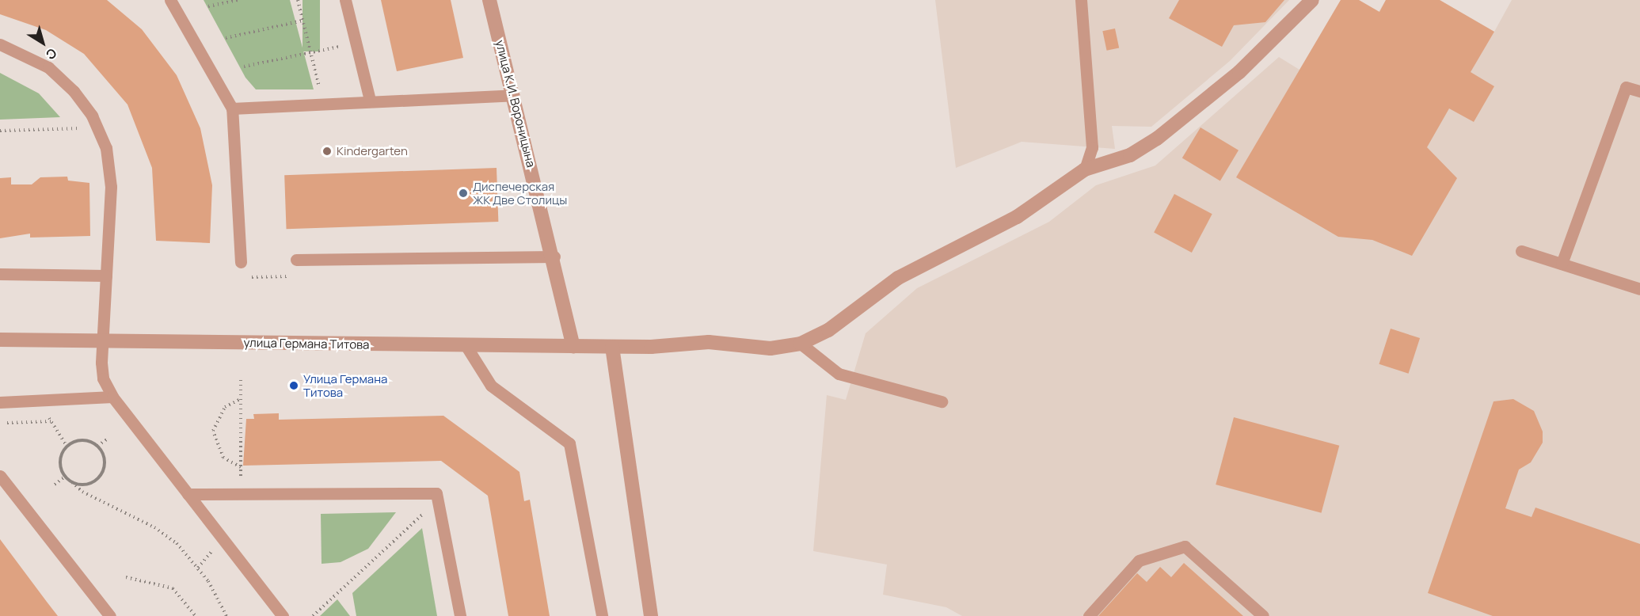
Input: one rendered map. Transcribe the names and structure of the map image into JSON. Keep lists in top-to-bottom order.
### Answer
{
  "streets": {
    "street": ["улица К.И. Вороницына", "улица Германа Титова"]
  },
  "crossings": [
    ["улица К.И. Вороницына", "улица Германа Титова"]
  ],
  "places": ["Kindergarten", "Диспечерская ЖК Две Столицы", "Улица Германа Титова"],
  "north": "bottom right"
}
